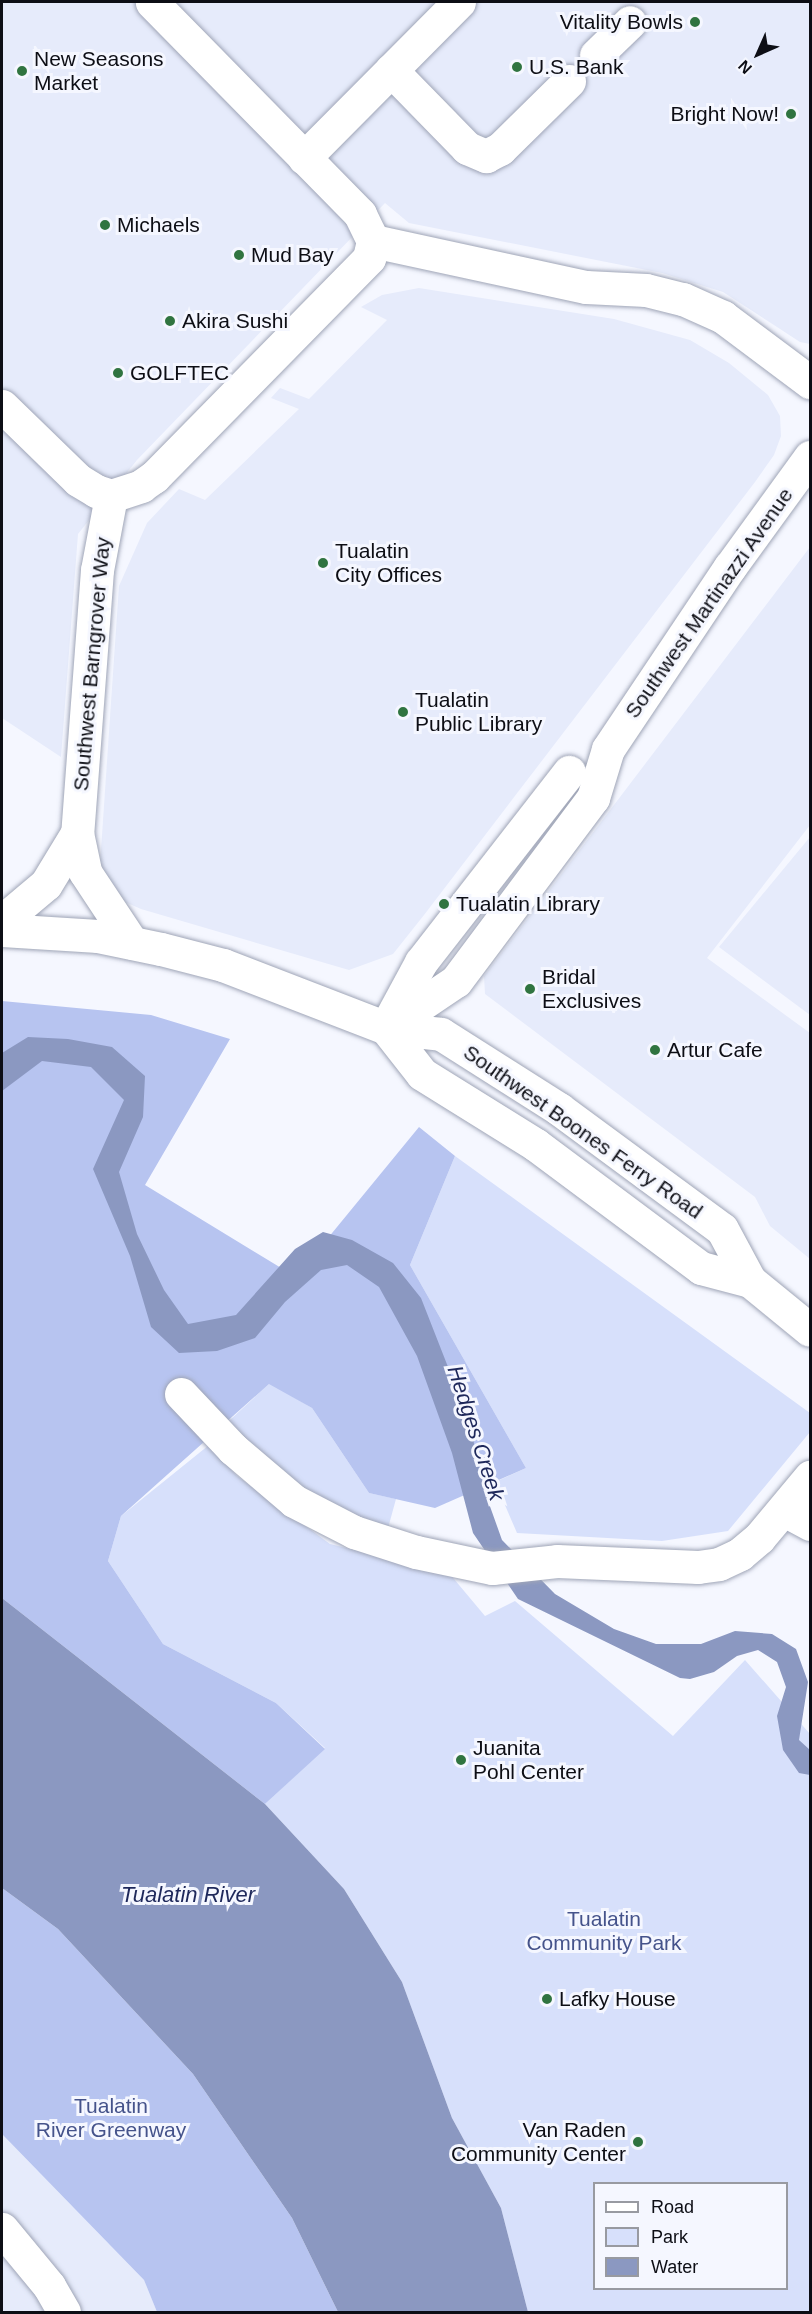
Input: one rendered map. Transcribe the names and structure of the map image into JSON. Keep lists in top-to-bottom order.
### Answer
{
  "streets": {
    "main road": ["Southwest Martinazzi Avenue", "Southwest Barngrover Way", "Southwest Boones Ferry Road"]
  },
  "crossings": [
    ["Southwest Martinazzi Avenue", "Southwest Boones Ferry Road"]
  ],
  "water": ["Hedges Creek", "Tualatin River"],
  "parks": ["Tualatin Community Park", "Tualatin River Greenway"],
  "places": [
    "Vitality Bowls",
    "U.S. Bank",
    "New Seasons Market",
    "Bright Now!",
    "Michaels",
    "Mud Bay",
    "Akira Sushi",
    "GOLFTEC",
    "Tualatin City Offices",
    "Tualatin Public Library",
    "Tualatin Library",
    "Bridal Exclusives",
    "Artur Cafe",
    "Juanita Pohl Center",
    "Lafky House",
    "Van Raden Community Center"
  ],
  "legend": ["Road", "Park", "Water"],
  "north": "bottom left"
}
